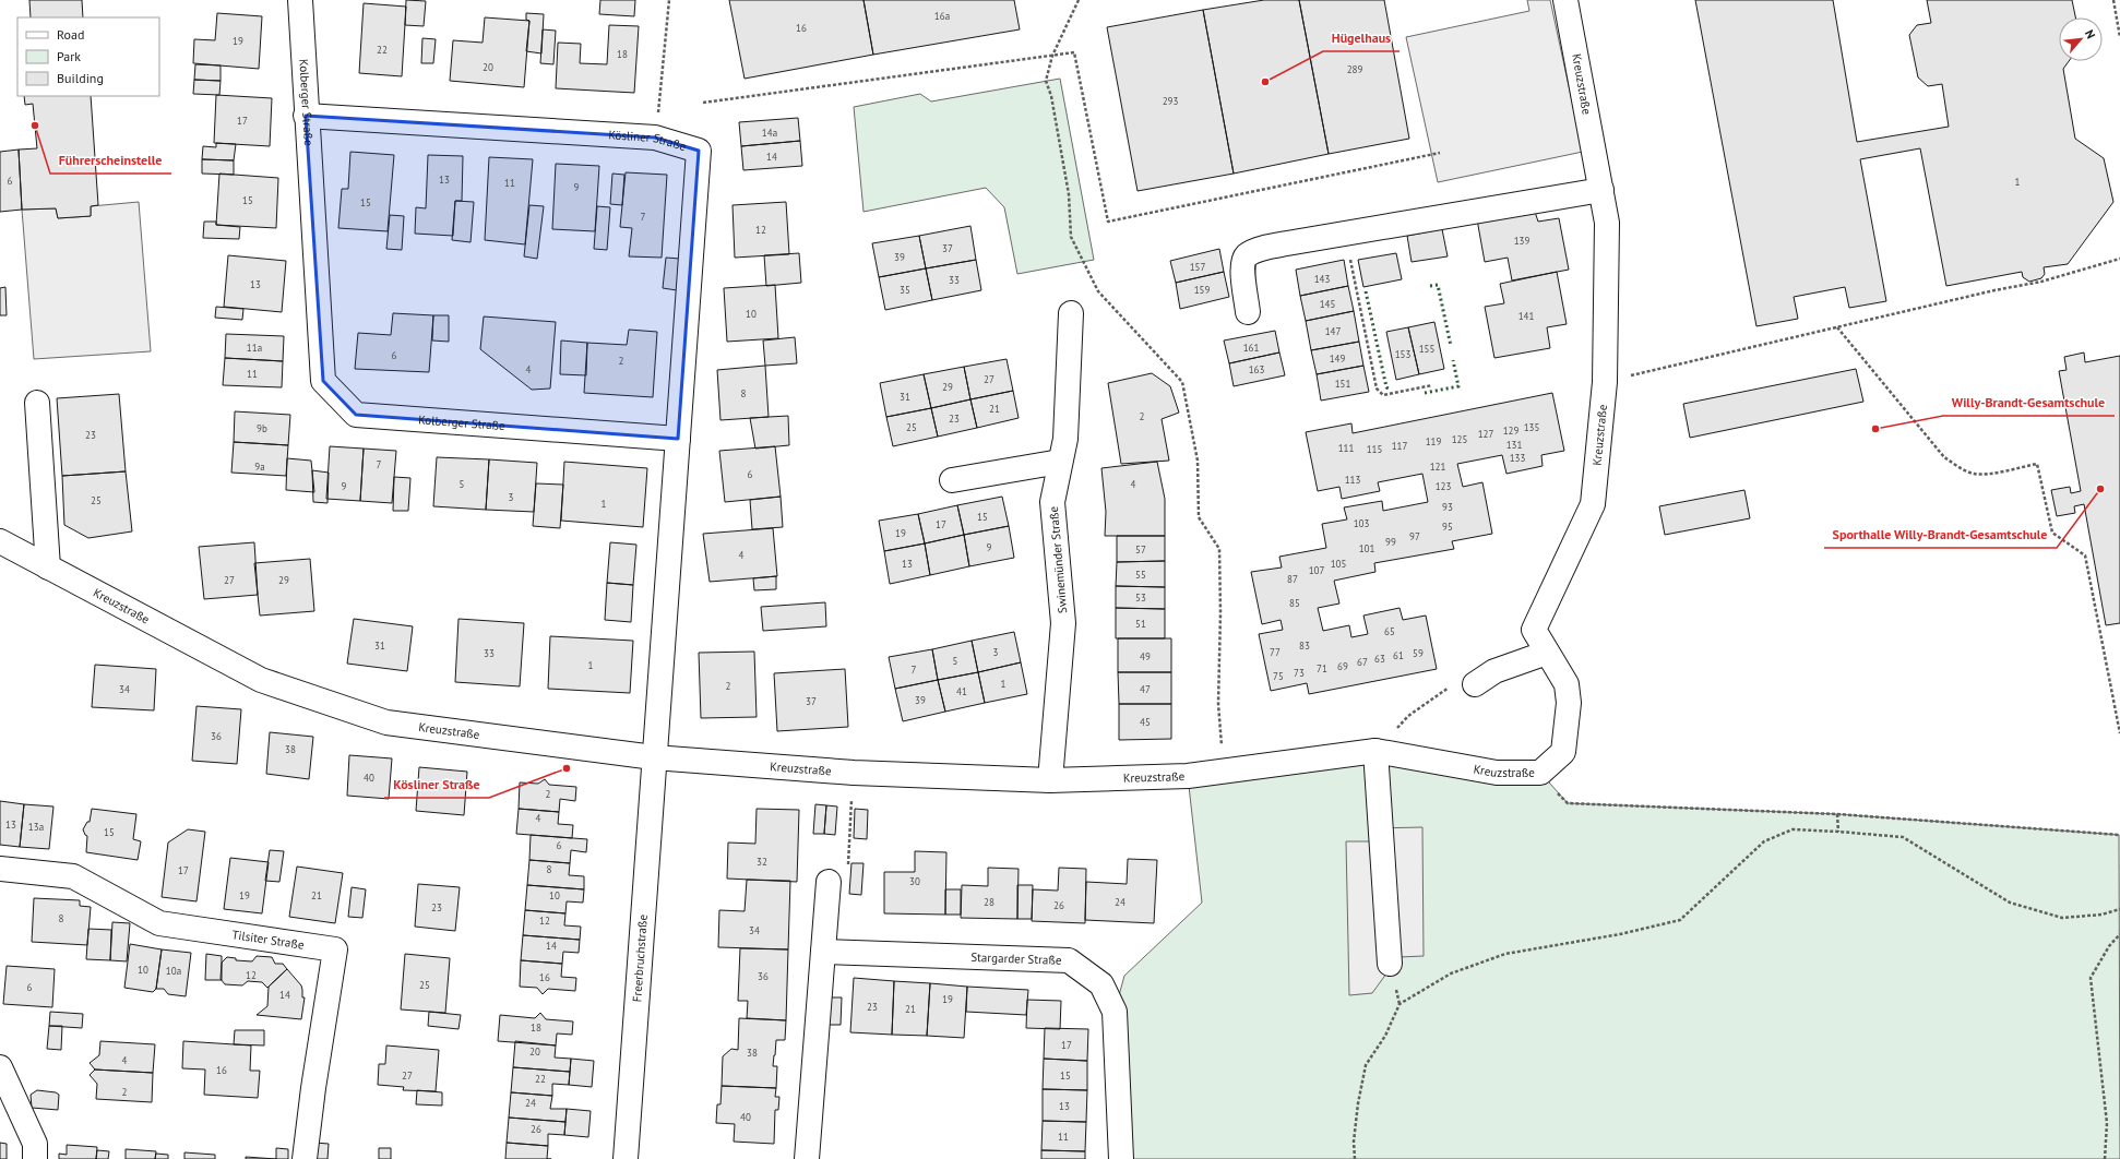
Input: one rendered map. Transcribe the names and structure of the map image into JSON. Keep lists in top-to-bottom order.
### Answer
{
  "streets": {
    "street": [
      "Kreuzstraße",
      "Kolberger Straße",
      "Kösliner Straße",
      "Swinemünder Straße",
      "Tilsiter Straße",
      "Freerbruchstraße",
      "Stargarder Straße"
    ]
  },
  "crossings": [
    ["Kreuzstraße", "Swinemünder Straße"],
    ["Kreuzstraße", "Freerbruchstraße"],
    ["Kolberger Straße", "Kösliner Straße"]
  ],
  "places": [
    "Hügelhaus",
    "Führerscheinstelle",
    "Willy-Brandt-Gesamtschule",
    "Sporthalle Willy-Brandt-Gesamtschule",
    "Kösliner Straße"
  ],
  "house_numbers": [
    "16a",
    "16",
    "19",
    "22",
    "18",
    "20",
    "289",
    "293",
    "17",
    "14a",
    "14",
    "13",
    "6",
    "1",
    "11",
    "9",
    "15",
    "15",
    "7",
    "12",
    "139",
    "37",
    "39",
    "157",
    "143",
    "33",
    "13",
    "35",
    "159",
    "145",
    "10",
    "141",
    "147",
    "11a",
    "161",
    "155",
    "153",
    "6",
    "149",
    "2",
    "4",
    "163",
    "11",
    "27",
    "151",
    "29",
    "8",
    "31",
    "21",
    "2",
    "23",
    "25",
    "135",
    "9b",
    "129",
    "127",
    "23",
    "125",
    "119",
    "131",
    "117",
    "111",
    "115",
    "133",
    "7",
    "9a",
    "121",
    "6",
    "113",
    "5",
    "4",
    "9",
    "123",
    "3",
    "25",
    "1",
    "93",
    "15",
    "103",
    "17",
    "95",
    "19",
    "97",
    "99",
    "9",
    "101",
    "57",
    "4",
    "13",
    "105",
    "107",
    "55",
    "87",
    "27",
    "29",
    "53",
    "85",
    "51",
    "65",
    "31",
    "83",
    "3",
    "77",
    "33",
    "59",
    "61",
    "49",
    "63",
    "5",
    "67",
    "1",
    "69",
    "71",
    "7",
    "73",
    "75",
    "1",
    "2",
    "34",
    "47",
    "41",
    "39",
    "37",
    "45",
    "36",
    "38",
    "40",
    "2",
    "4",
    "13",
    "13a",
    "15",
    "6",
    "32",
    "8",
    "17",
    "30",
    "19",
    "21",
    "10",
    "28",
    "24",
    "26",
    "23",
    "8",
    "12",
    "34",
    "14",
    "10",
    "10a",
    "12",
    "36",
    "16",
    "25",
    "6",
    "14",
    "19",
    "23",
    "21",
    "18",
    "17",
    "20",
    "38",
    "4",
    "16",
    "27",
    "15",
    "22",
    "2",
    "24",
    "13",
    "40",
    "26",
    "11"
  ],
  "legend": ["Road", "Park", "Building"],
  "north": "top right"
}
